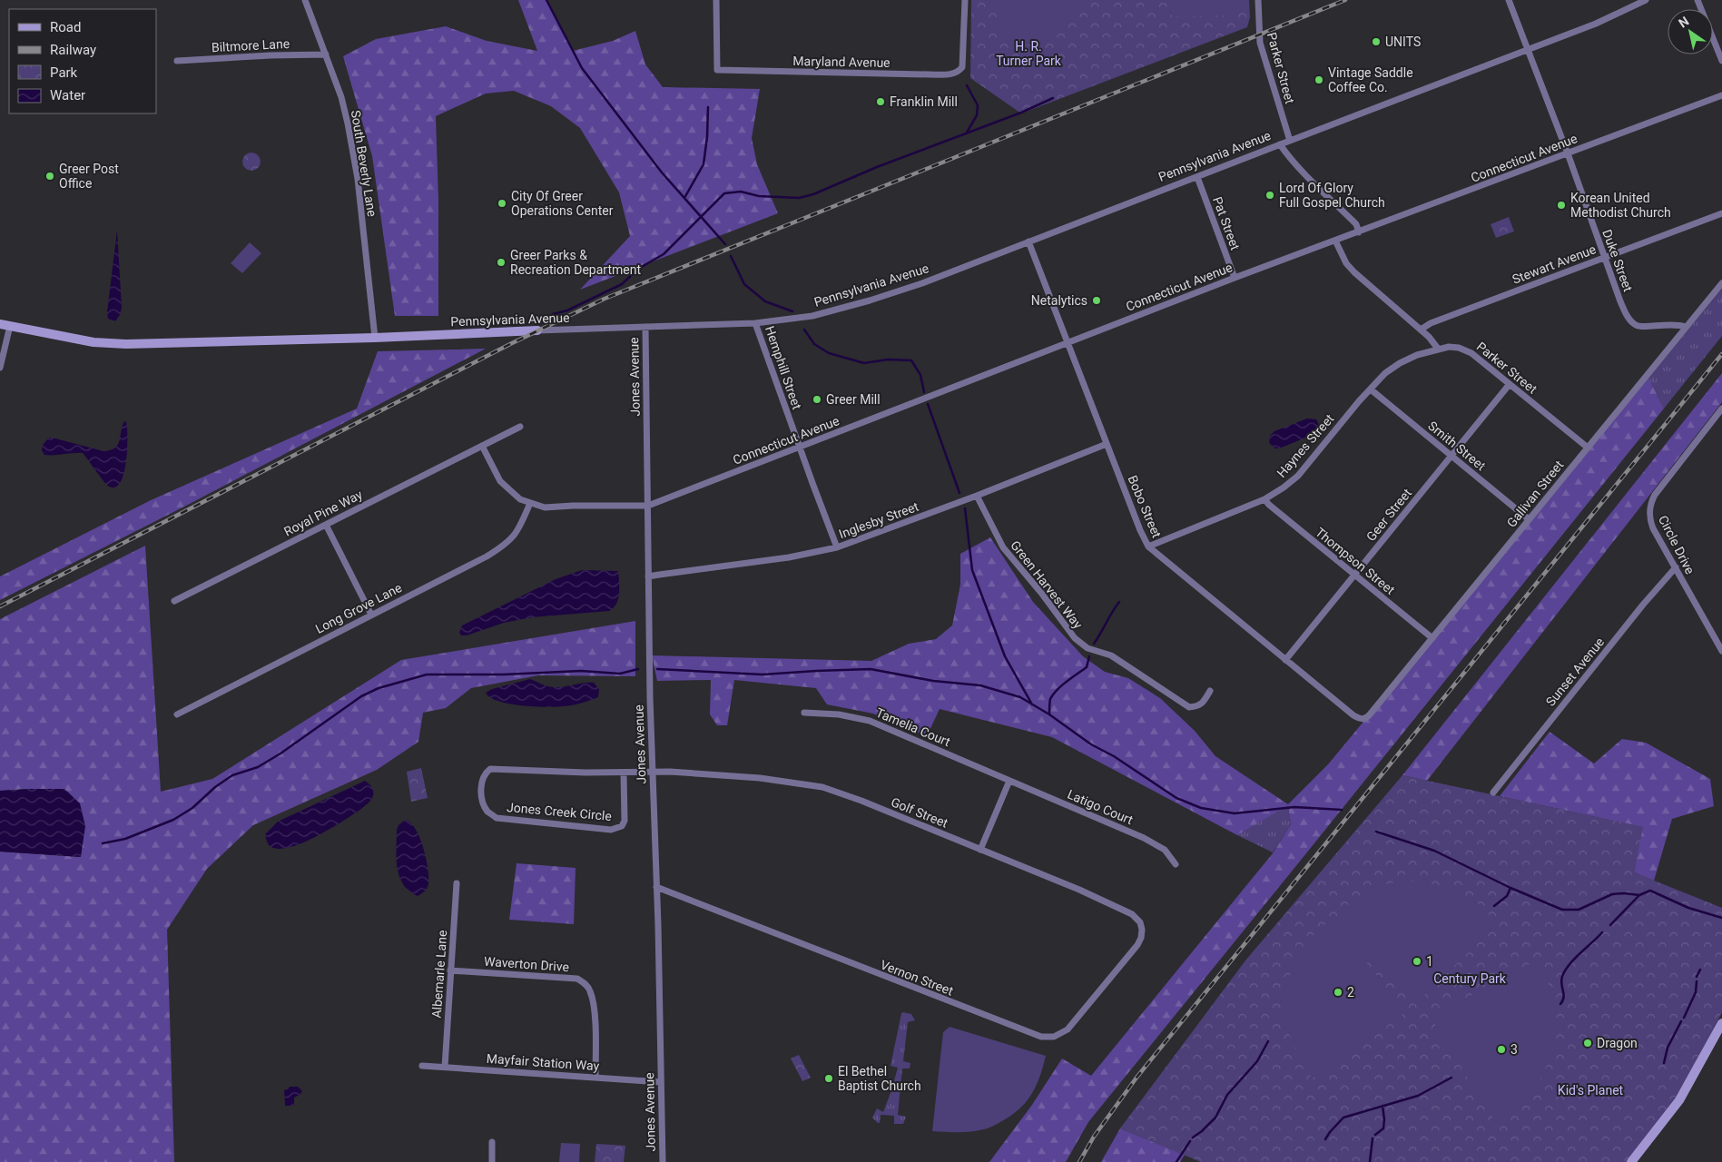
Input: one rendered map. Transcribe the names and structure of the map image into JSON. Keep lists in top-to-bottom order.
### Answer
{
  "streets": {
    "street": [
      "Biltmore Lane",
      "Maryland Avenue",
      "Parker Street",
      "Pennsylvania Avenue",
      "Connecticut Avenue",
      "South Beverly Lane",
      "Pat Street",
      "Duke Street",
      "Stewart Avenue",
      "Hemphill Street",
      "Jones Avenue",
      "Haynes Street",
      "Smith Street",
      "Gallivan Street",
      "Bobo Street",
      "Royal Pine Way",
      "Geer Street",
      "Inglesby Street",
      "Circle Drive",
      "Thompson Street",
      "Green Harvest Way",
      "Long Grove Lane",
      "Sunset Avenue",
      "Tamelia Court",
      "Latigo Court",
      "Jones Creek Circle",
      "Golf Street",
      "Waverton Drive",
      "Albemarle Lane",
      "Vernon Street",
      "Mayfair Station Way"
    ]
  },
  "crossings": [
    ["Biltmore Lane", "South Beverly Lane"],
    ["Parker Street", "Pennsylvania Avenue"],
    ["Parker Street", "Haynes Street"],
    ["Parker Street", "Gallivan Street"],
    ["Parker Street", "Geer Street"],
    ["Pennsylvania Avenue", "South Beverly Lane"],
    ["Pennsylvania Avenue", "Pat Street"],
    ["Pennsylvania Avenue", "Duke Street"],
    ["Pennsylvania Avenue", "Hemphill Street"],
    ["Pennsylvania Avenue", "Jones Avenue"],
    ["Pennsylvania Avenue", "Bobo Street"],
    ["Connecticut Avenue", "Pat Street"],
    ["Connecticut Avenue", "Duke Street"],
    ["Connecticut Avenue", "Hemphill Street"],
    ["Connecticut Avenue", "Jones Avenue"],
    ["Connecticut Avenue", "Bobo Street"],
    ["Duke Street", "Stewart Avenue"],
    ["Duke Street", "Gallivan Street"],
    ["Hemphill Street", "Inglesby Street"],
    ["Jones Avenue", "Inglesby Street"],
    ["Jones Avenue", "Jones Creek Circle"],
    ["Jones Avenue", "Golf Street"],
    ["Jones Avenue", "Vernon Street"],
    ["Jones Avenue", "Mayfair Station Way"],
    ["Haynes Street", "Smith Street"],
    ["Haynes Street", "Bobo Street"],
    ["Haynes Street", "Thompson Street"],
    ["Smith Street", "Gallivan Street"],
    ["Smith Street", "Geer Street"],
    ["Gallivan Street", "Bobo Street"],
    ["Gallivan Street", "Thompson Street"],
    ["Bobo Street", "Geer Street"],
    ["Bobo Street", "Inglesby Street"],
    ["Geer Street", "Thompson Street"],
    ["Inglesby Street", "Green Harvest Way"],
    ["Circle Drive", "Sunset Avenue"],
    ["Tamelia Court", "Latigo Court"],
    ["Jones Creek Circle", "Golf Street"],
    ["Golf Street", "Vernon Street"],
    ["Waverton Drive", "Albemarle Lane"],
    ["Waverton Drive", "Mayfair Station Way"],
    ["Albemarle Lane", "Mayfair Station Way"]
  ],
  "parks": ["H. R. Turner Park", "Century Park", "Kid's Planet"],
  "places": [
    "UNITS",
    "Vintage Saddle Coffee Co.",
    "Franklin Mill",
    "Greer Post Office",
    "Lord Of Glory Full Gospel Church",
    "City Of Greer Operations Center",
    "Korean United Methodist Church",
    "Greer Parks & Recreation Department",
    "Netalytics",
    "Greer Mill",
    "1",
    "2",
    "Dragon",
    "3",
    "El Bethel Baptist Church"
  ],
  "legend": [
    "Road",
    "Railway",
    "Park",
    "Water"
  ],
  "north": "top left"
}
